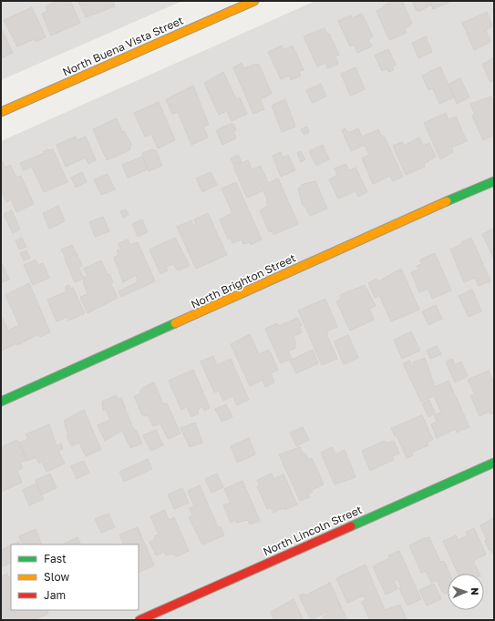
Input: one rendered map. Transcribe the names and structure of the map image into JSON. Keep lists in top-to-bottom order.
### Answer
{
  "streets": {
    "street": ["North Buena Vista Street", "North Brighton Street", "North Lincoln Street"]
  },
  "legend": ["Fast", "Slow", "Jam"],
  "north": "right"
}
